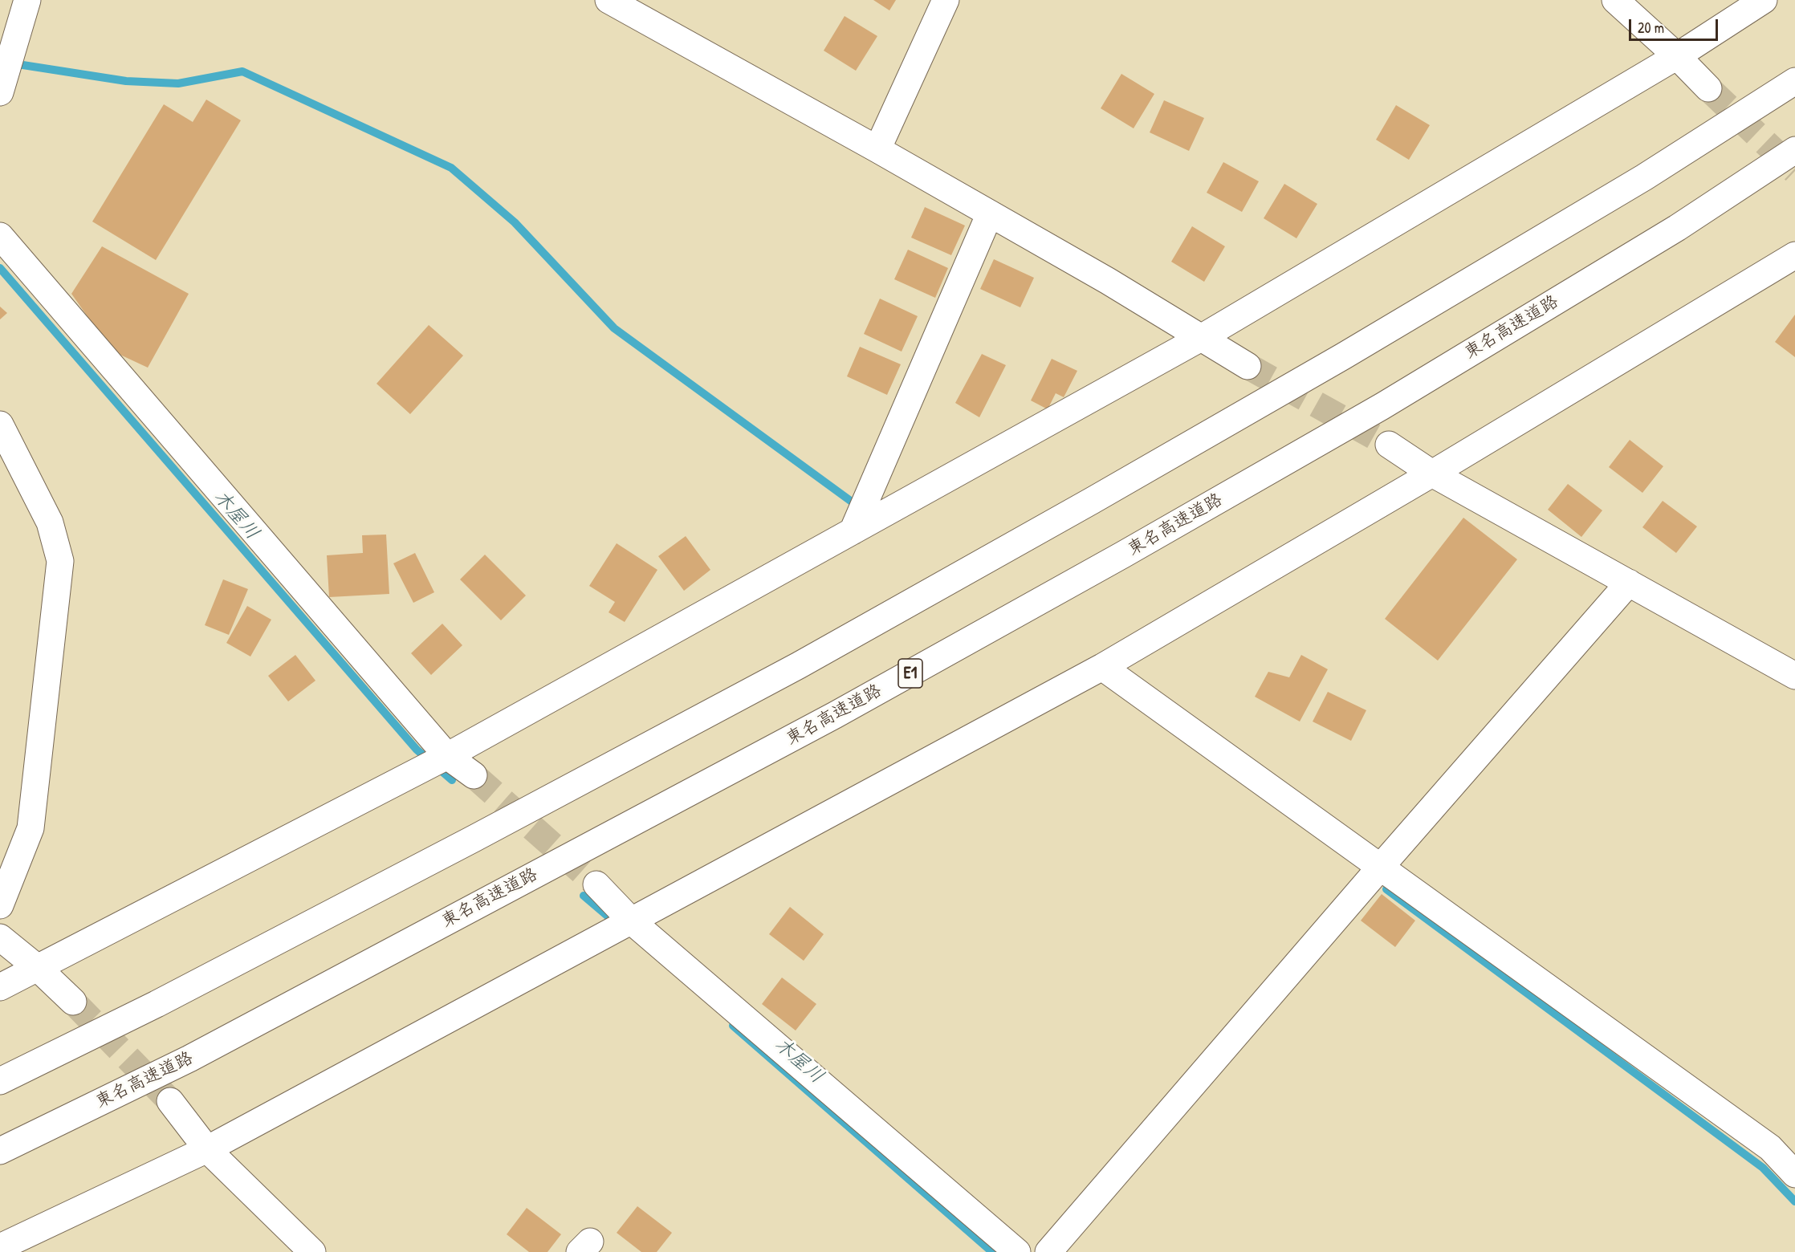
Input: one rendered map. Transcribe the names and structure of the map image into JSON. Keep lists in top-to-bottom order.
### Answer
{
  "streets": {
    "main road": ["東名高速道路", "E1"]
  },
  "water": ["木屋川"],
  "scale_bar": "20 m"
}
